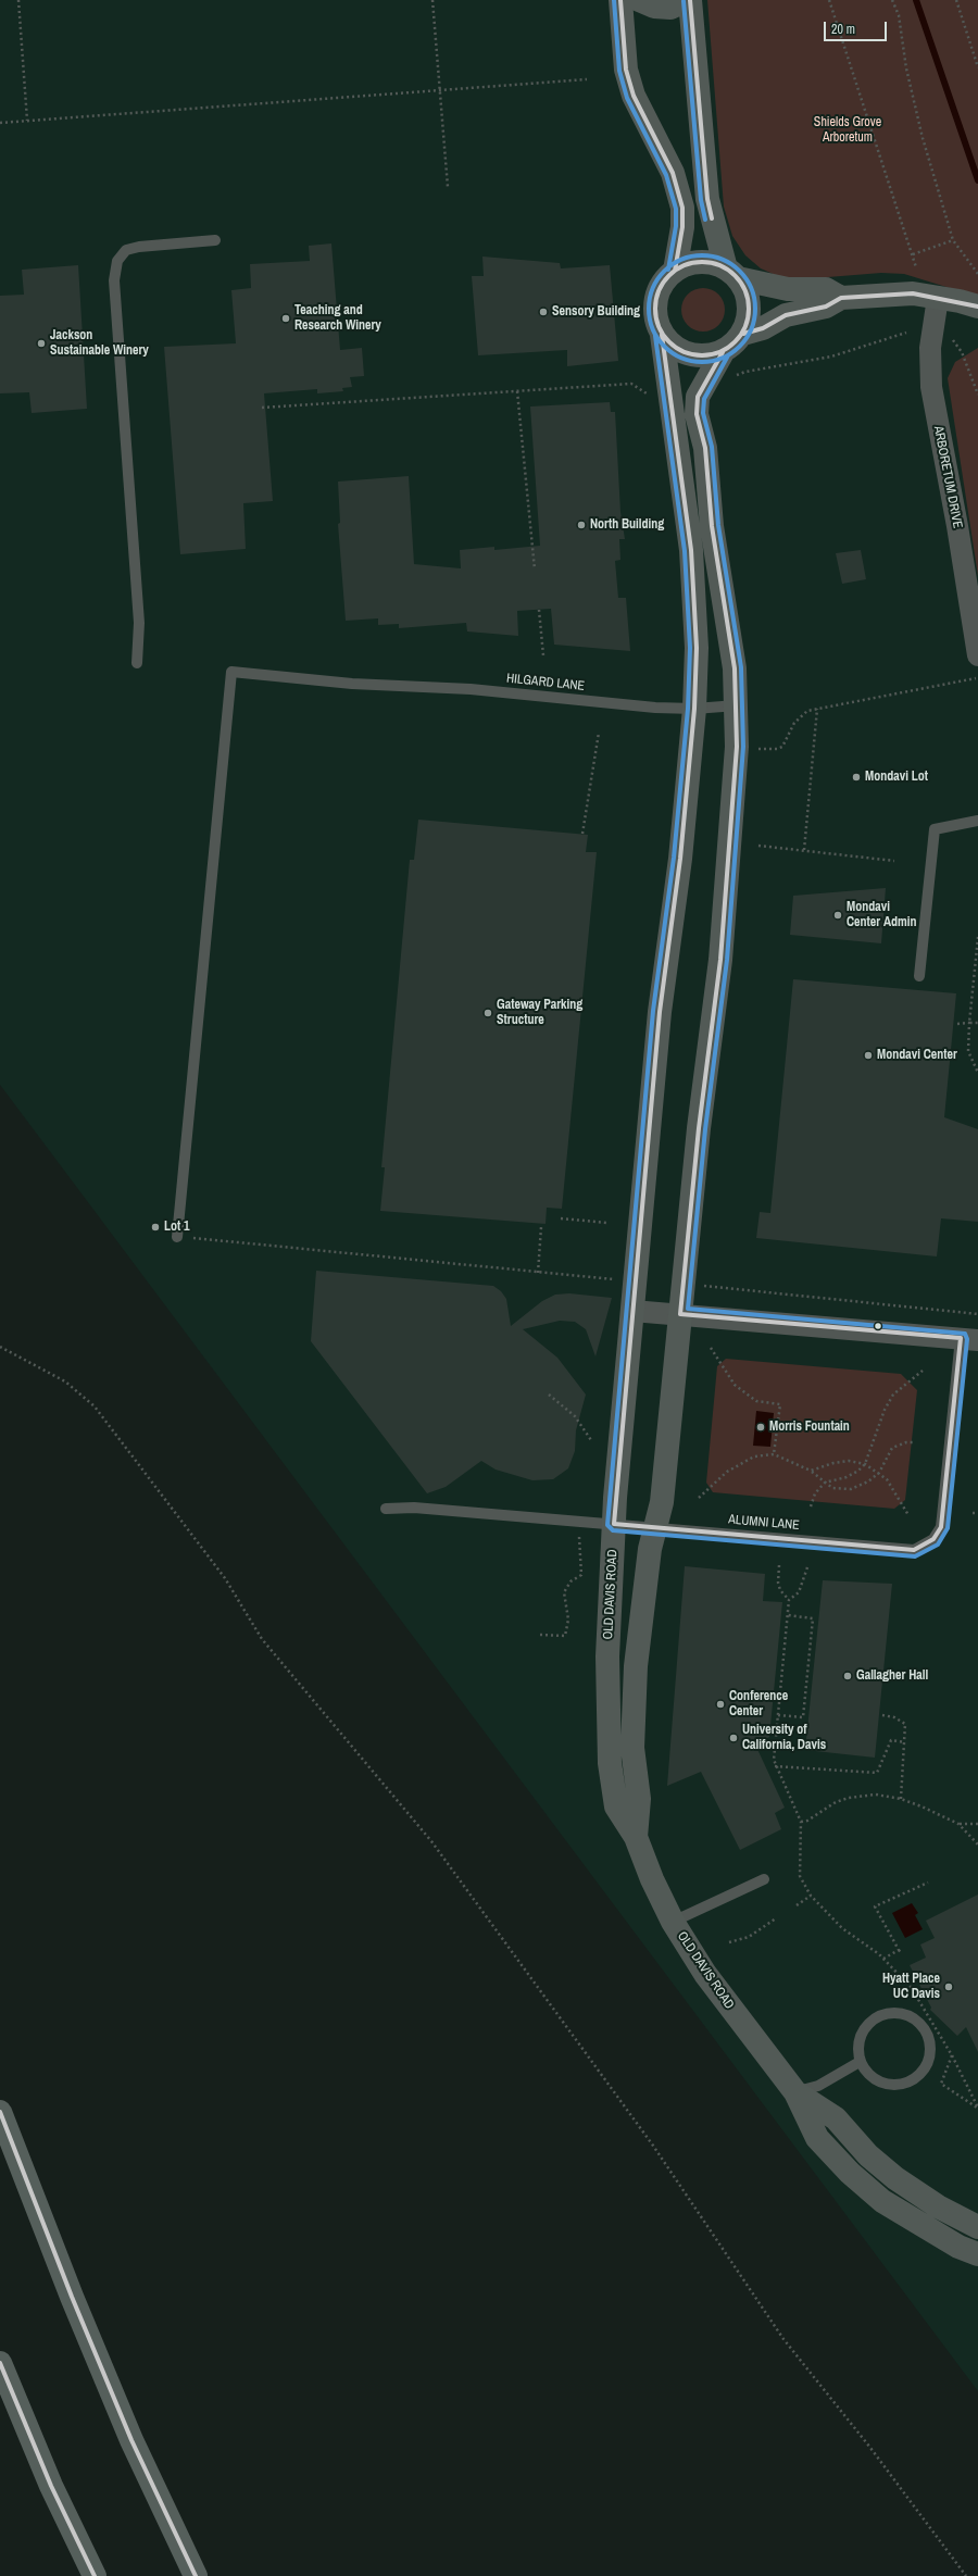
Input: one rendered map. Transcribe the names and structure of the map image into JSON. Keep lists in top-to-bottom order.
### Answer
{
  "streets": {
    "street": ["ARBORETUM DRIVE", "OLD DAVIS ROAD"],
    "lane": ["HILGARD LANE", "ALUMNI LANE"]
  },
  "crossings": [
    ["HILGARD LANE", "OLD DAVIS ROAD"],
    ["ALUMNI LANE", "OLD DAVIS ROAD"]
  ],
  "parks": ["Shields Grove Arboretum"],
  "places": [
    "Sensory Building",
    "Teaching and Research Winery",
    "Jackson Sustainable Winery",
    "North Building",
    "Mondavi Lot",
    "Mondavi Center Admin",
    "Gateway Parking Structure",
    "Mondavi Center",
    "Lot 1",
    "Morris Fountain",
    "Gallagher Hall",
    "Conference Center",
    "University of California, Davis",
    "Hyatt Place UC Davis"
  ],
  "scale_bar": "20 m"
}
